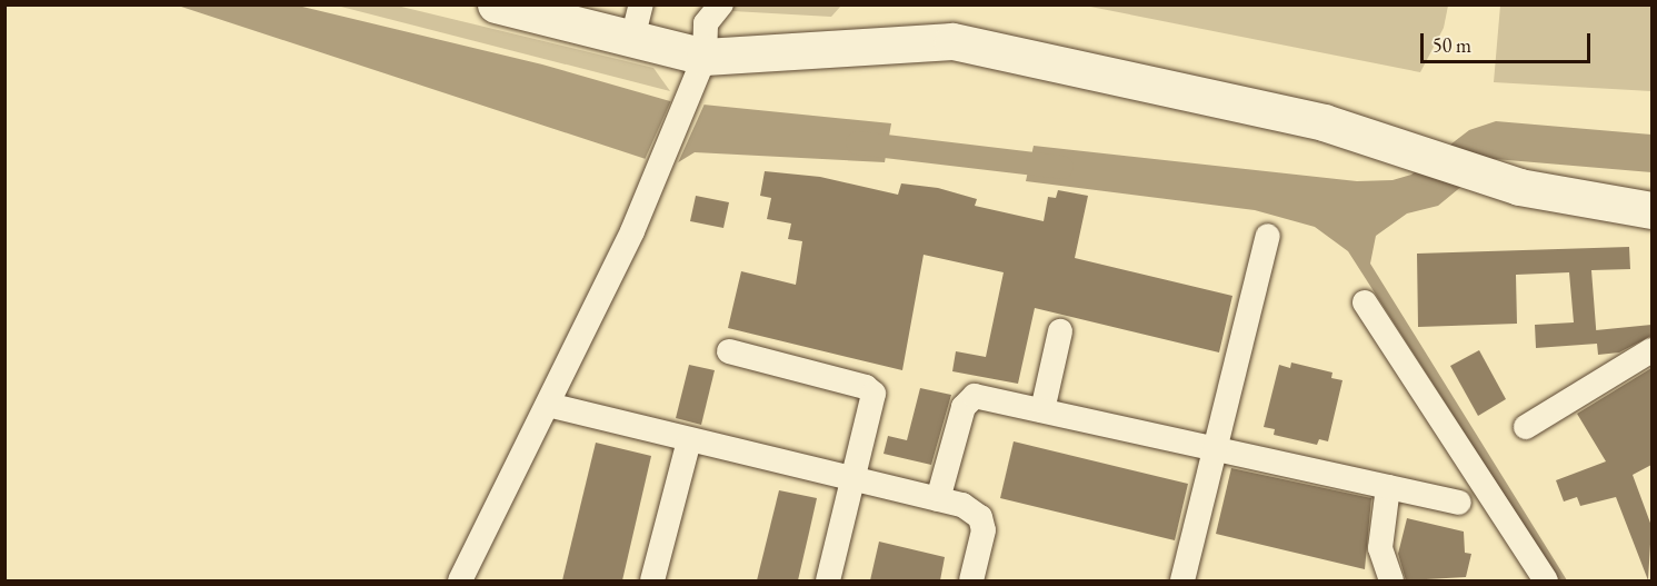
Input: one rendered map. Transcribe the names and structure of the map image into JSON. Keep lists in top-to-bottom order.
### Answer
{
  "scale_bar": "50 m"
}
